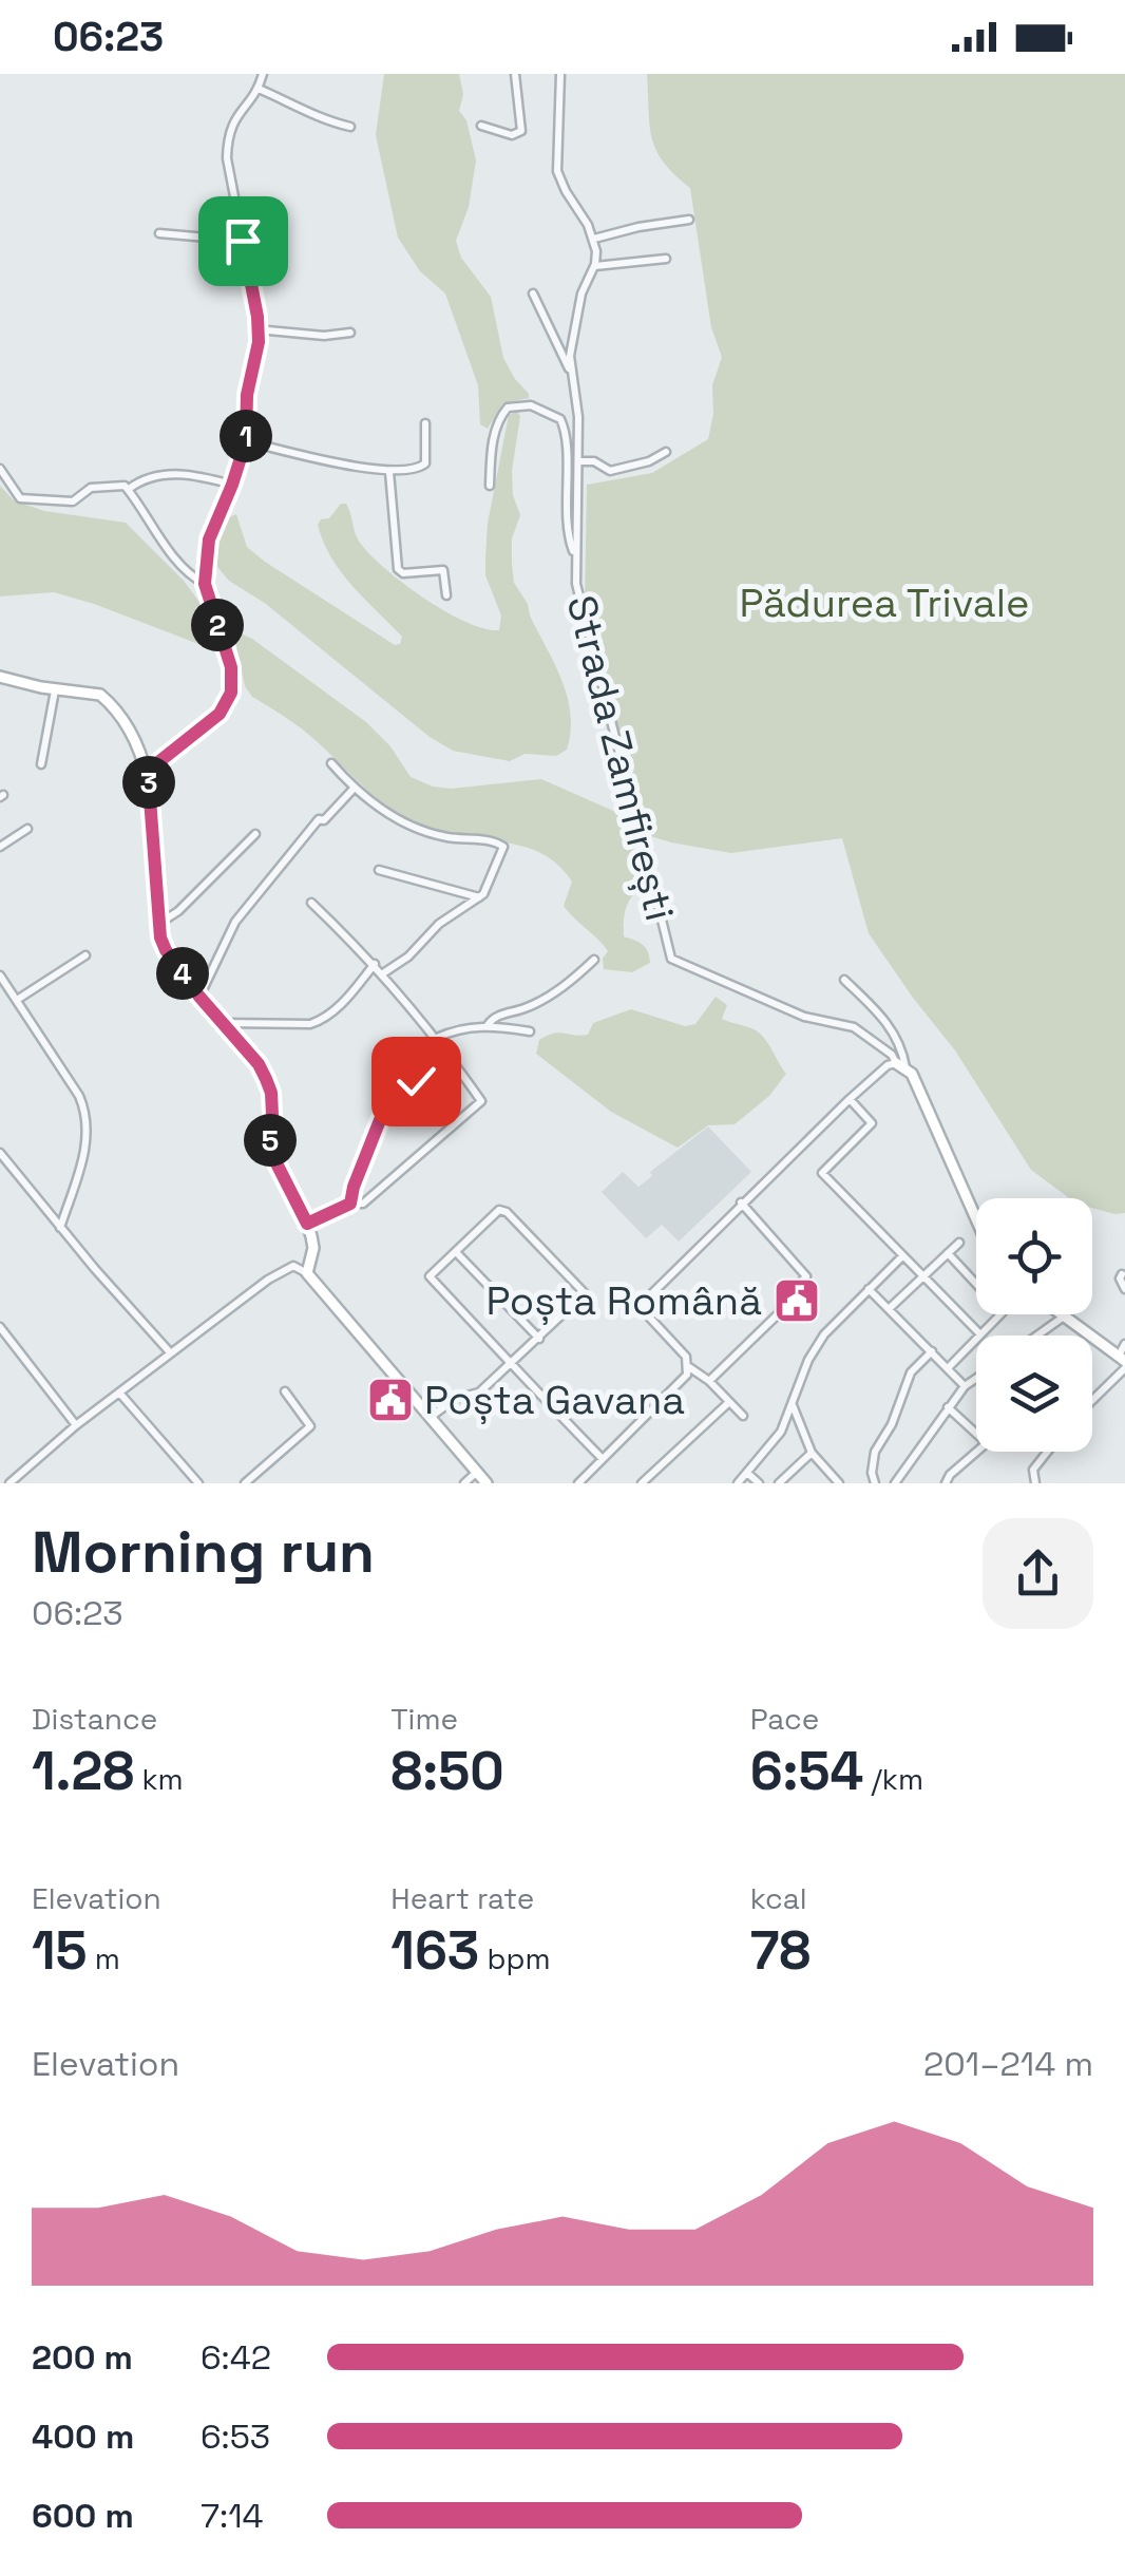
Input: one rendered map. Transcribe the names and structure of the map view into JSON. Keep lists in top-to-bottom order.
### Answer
{
  "streets": {
    "main road": ["Strada Zamfirești"]
  },
  "parks": ["Pădurea Trivale"],
  "places": {
    "public building": ["Poșta Română", "Poșta Gavana"]
  },
  "page": {
    "status": "06:23",
    "pins": [
      "1",
      "2",
      "3",
      "4",
      "5"
    ],
    "heading": ["Morning run", "06:23"],
    "stats": [
      ["Distance", "1.28 km"],
      ["Time", "8:50"],
      ["Pace", "6:54 /km"],
      ["Elevation", "15 m"],
      ["Heart rate", "163 bpm"],
      ["kcal", "78"]
    ],
    "chart": ["Elevation", "201–214 m"],
    "list": [
      {
        "name": "200 m",
        "note": "6:42"
      },
      {
        "name": "400 m",
        "note": "6:53"
      },
      {
        "name": "600 m",
        "note": "7:14"
      }
    ]
  }
}
